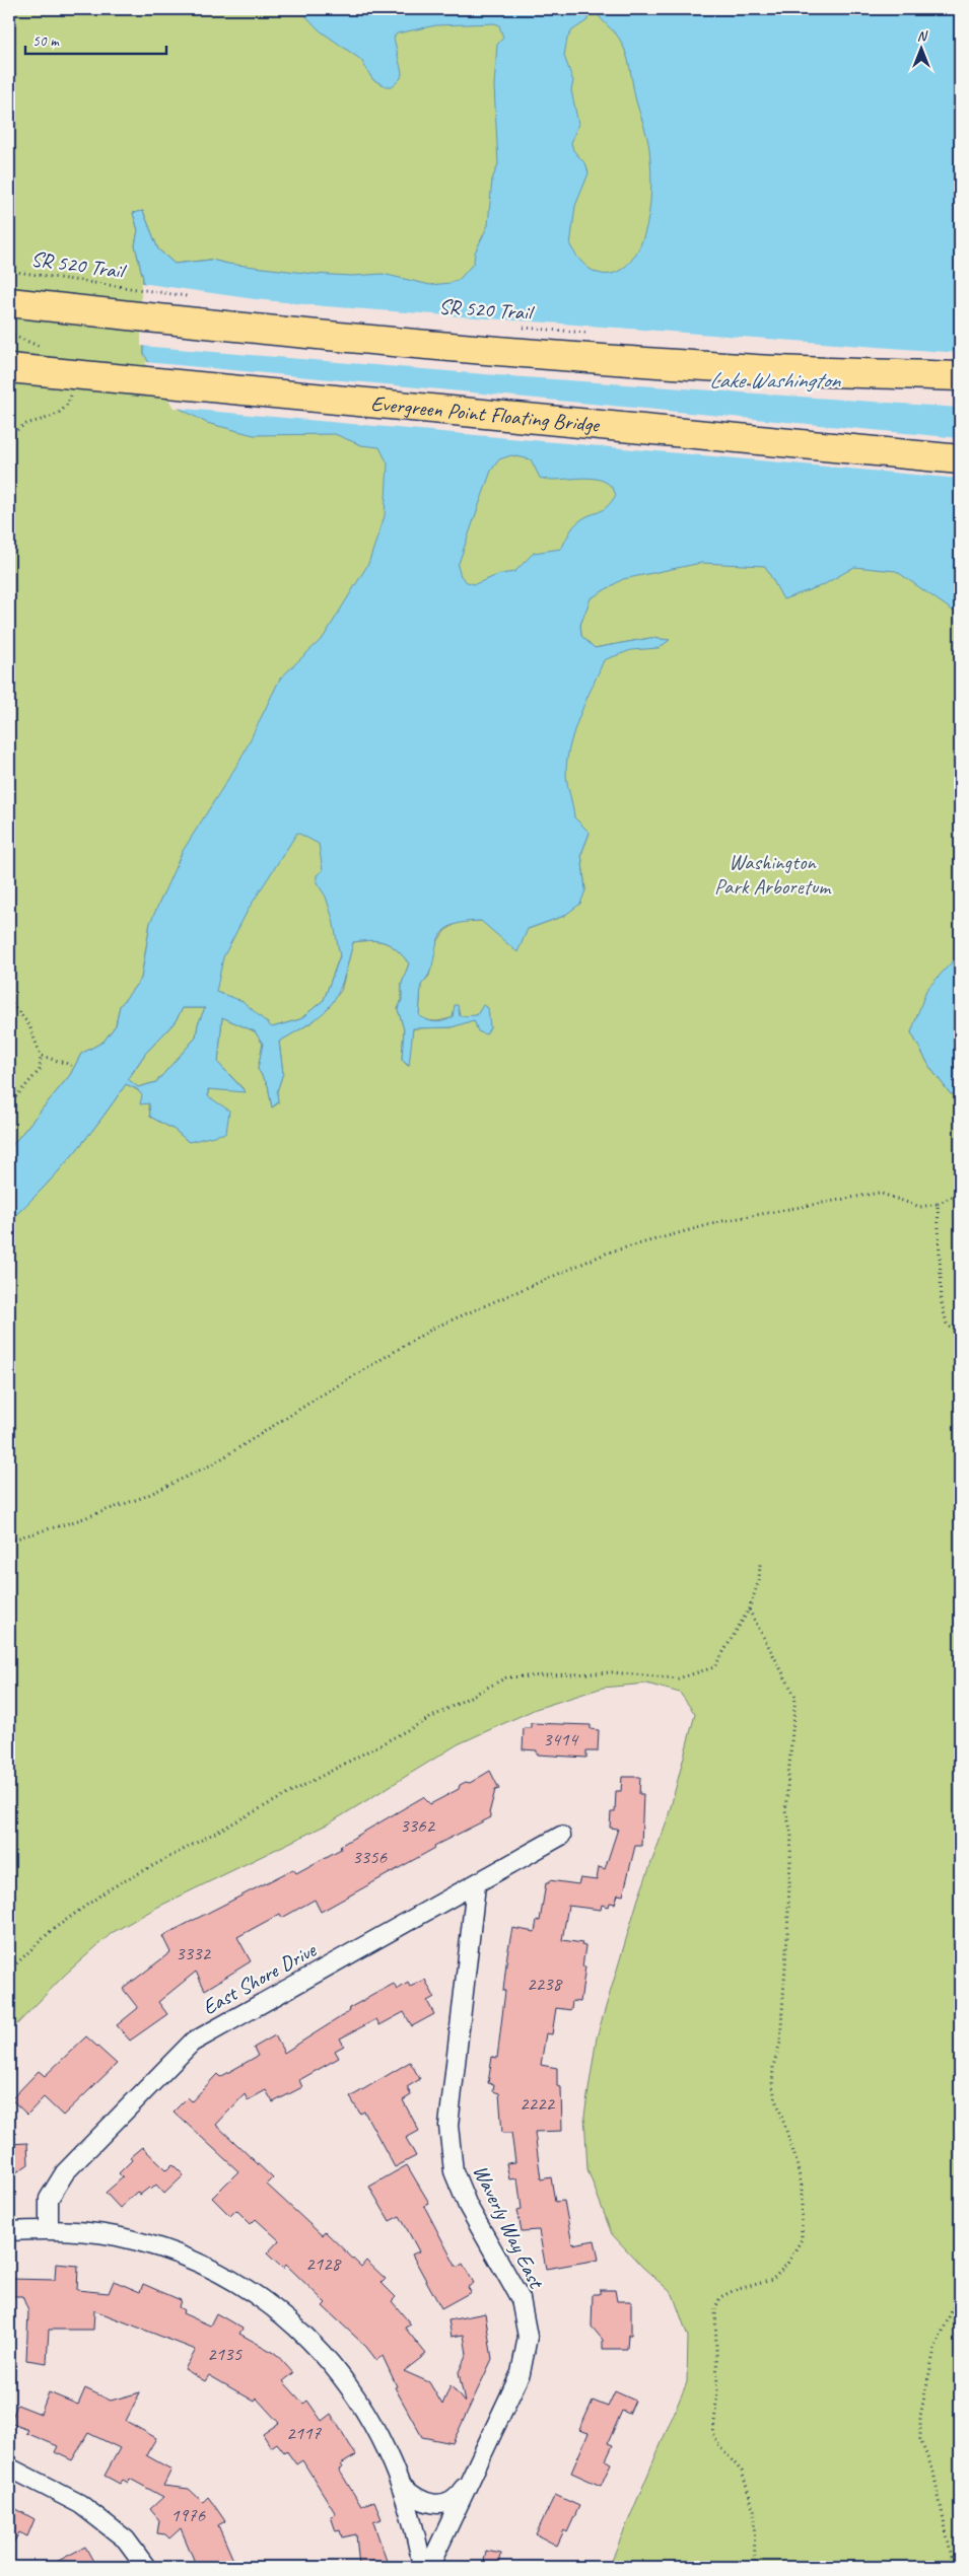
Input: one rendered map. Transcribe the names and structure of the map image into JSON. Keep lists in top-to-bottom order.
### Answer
{
  "streets": {
    "highway": ["Evergreen Point Floating Bridge"],
    "street": ["East Shore Drive", "Waverly Way East"],
    "path": ["SR 520 Trail"]
  },
  "crossings": [
    ["East Shore Drive", "Waverly Way East"]
  ],
  "water": ["Lake Washington"],
  "parks": ["Washington Park Arboretum"],
  "house_numbers": [
    "3414",
    "3362",
    "3356",
    "3332",
    "2238",
    "2222",
    "2128",
    "2135",
    "2117",
    "1976"
  ],
  "scale_bar": "50 m",
  "north": "top"
}
